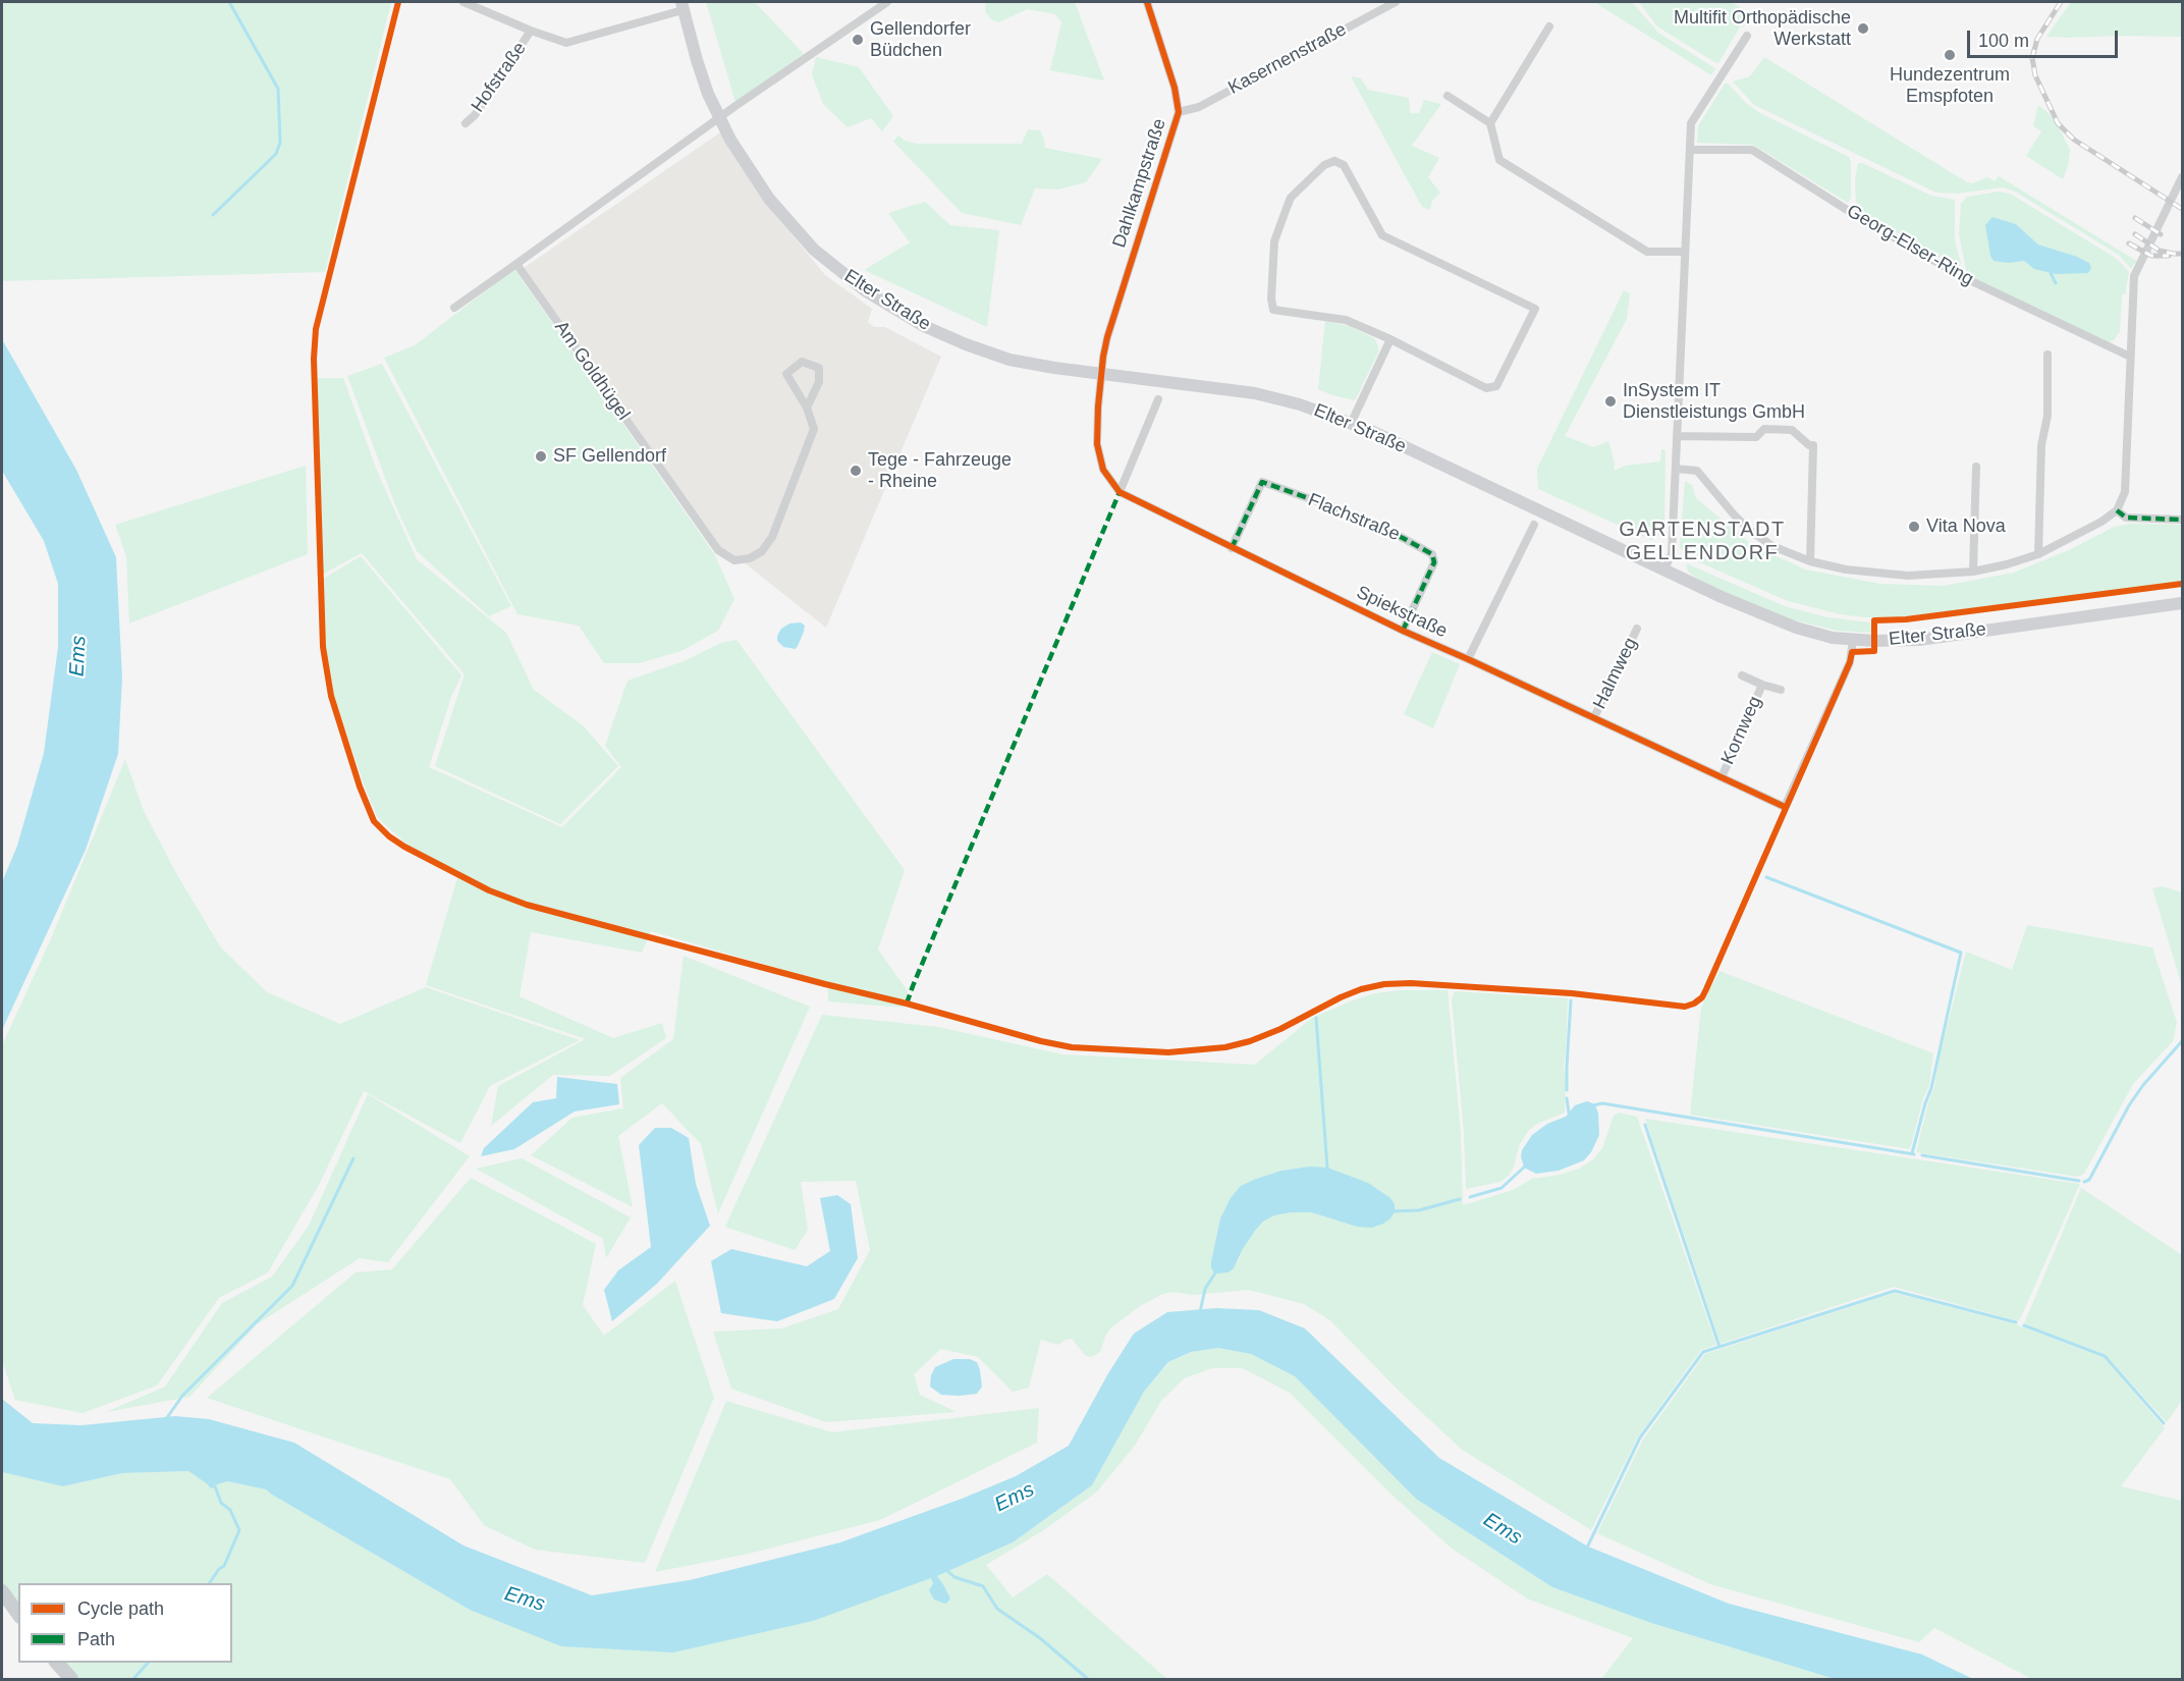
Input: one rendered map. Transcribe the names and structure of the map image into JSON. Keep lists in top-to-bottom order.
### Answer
{
  "streets": {
    "main road": ["Elter Straße"],
    "street": [
      "Kasernenstraße",
      "Hofstraße",
      "Dahlkampstraße",
      "Georg-Elser-Ring",
      "Am Goldhügel",
      "Flachstraße",
      "Spiekstraße",
      "Halmweg",
      "Kornweg"
    ]
  },
  "crossings": [
    ["Kasernenstraße", "Dahlkampstraße"],
    ["Dahlkampstraße", "Elter Straße"],
    ["Dahlkampstraße", "Spiekstraße"],
    ["Elter Straße", "Spiekstraße"],
    ["Flachstraße", "Spiekstraße"],
    ["Spiekstraße", "Halmweg"],
    ["Spiekstraße", "Kornweg"]
  ],
  "districts": ["GARTENSTADT GELLENDORF"],
  "water": ["Ems"],
  "places": [
    "Multifit Orthopädische Werkstatt",
    "Gellendorfer Büdchen",
    "Hundezentrum Emspfoten",
    "InSystem IT Dienstleistungs GmbH",
    "SF Gellendorf",
    "Tege - Fahrzeuge - Rheine",
    "Vita Nova"
  ],
  "legend": ["Cycle path", "Path"],
  "scale_bar": "100 m"
}
